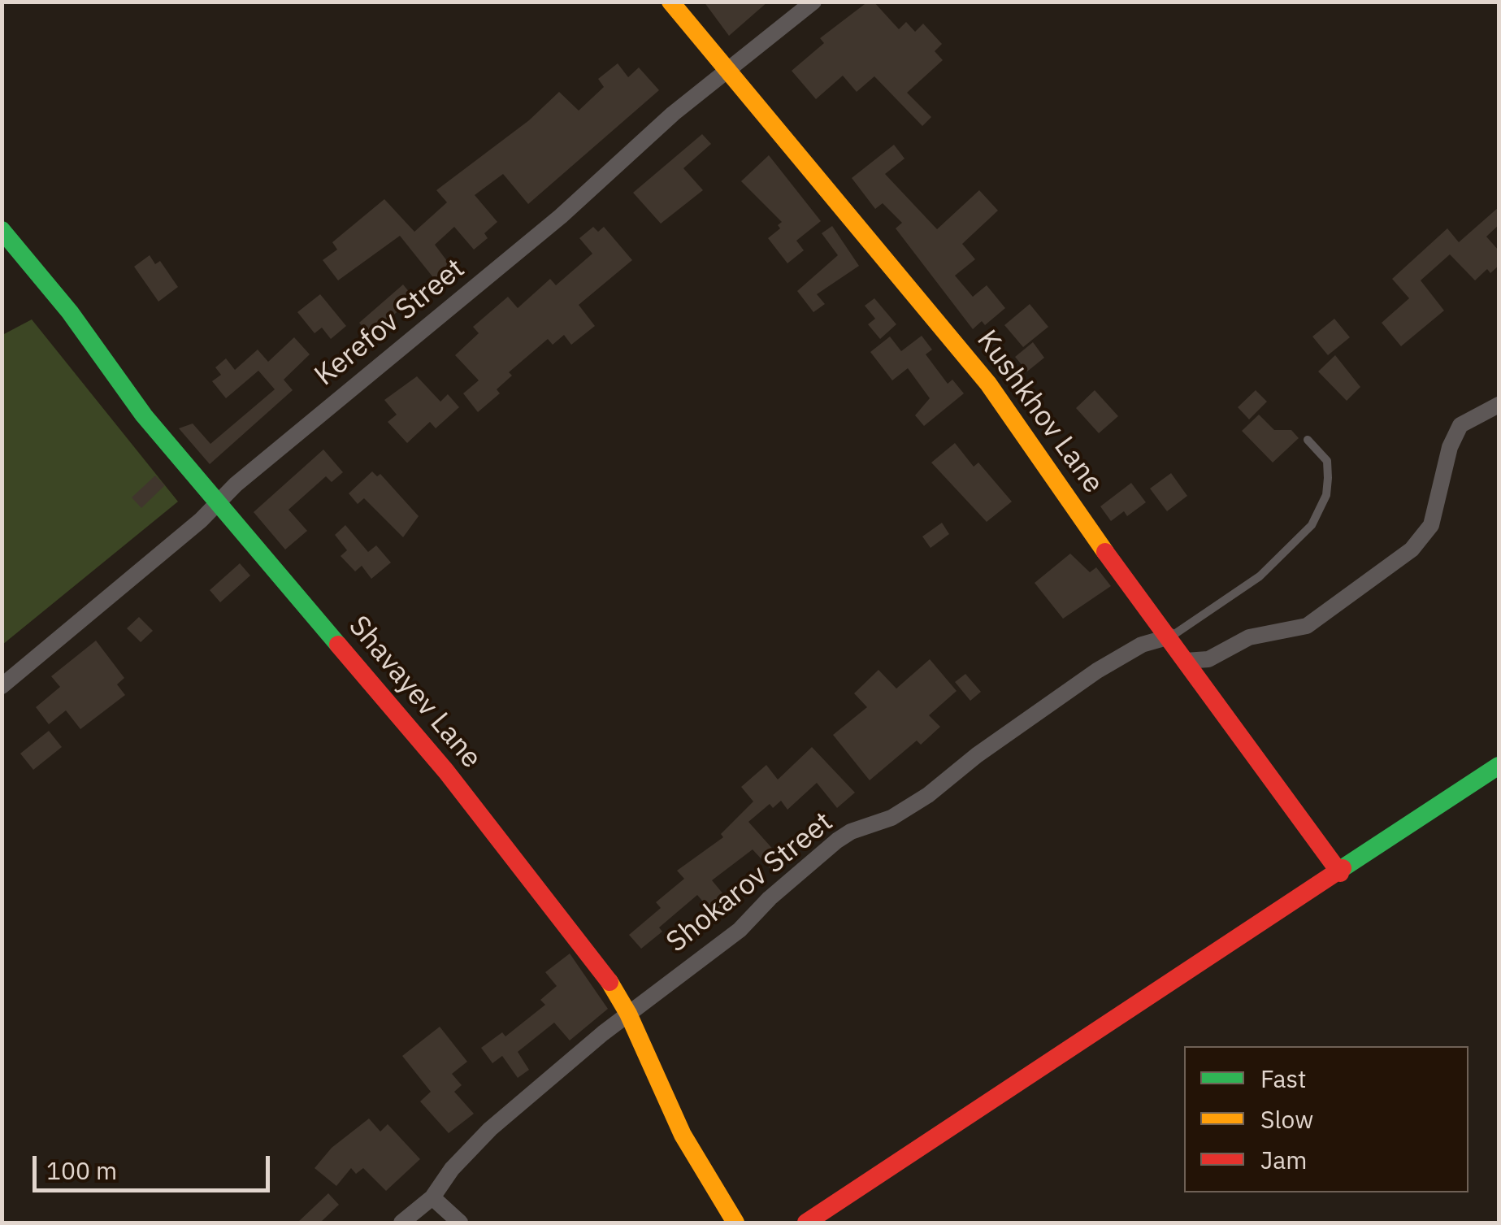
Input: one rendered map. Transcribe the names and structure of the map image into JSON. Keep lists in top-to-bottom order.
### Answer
{
  "streets": {
    "street": [
      "Kerefov Street",
      "Kushkhov Lane",
      "Shavayev Lane",
      "Shokarov Street"
    ]
  },
  "crossings": [
    ["Kerefov Street", "Kushkhov Lane"],
    ["Kerefov Street", "Shavayev Lane"],
    ["Kushkhov Lane", "Shokarov Street"],
    ["Shavayev Lane", "Shokarov Street"]
  ],
  "legend": ["Fast", "Slow", "Jam"],
  "scale_bar": "100 m"
}
